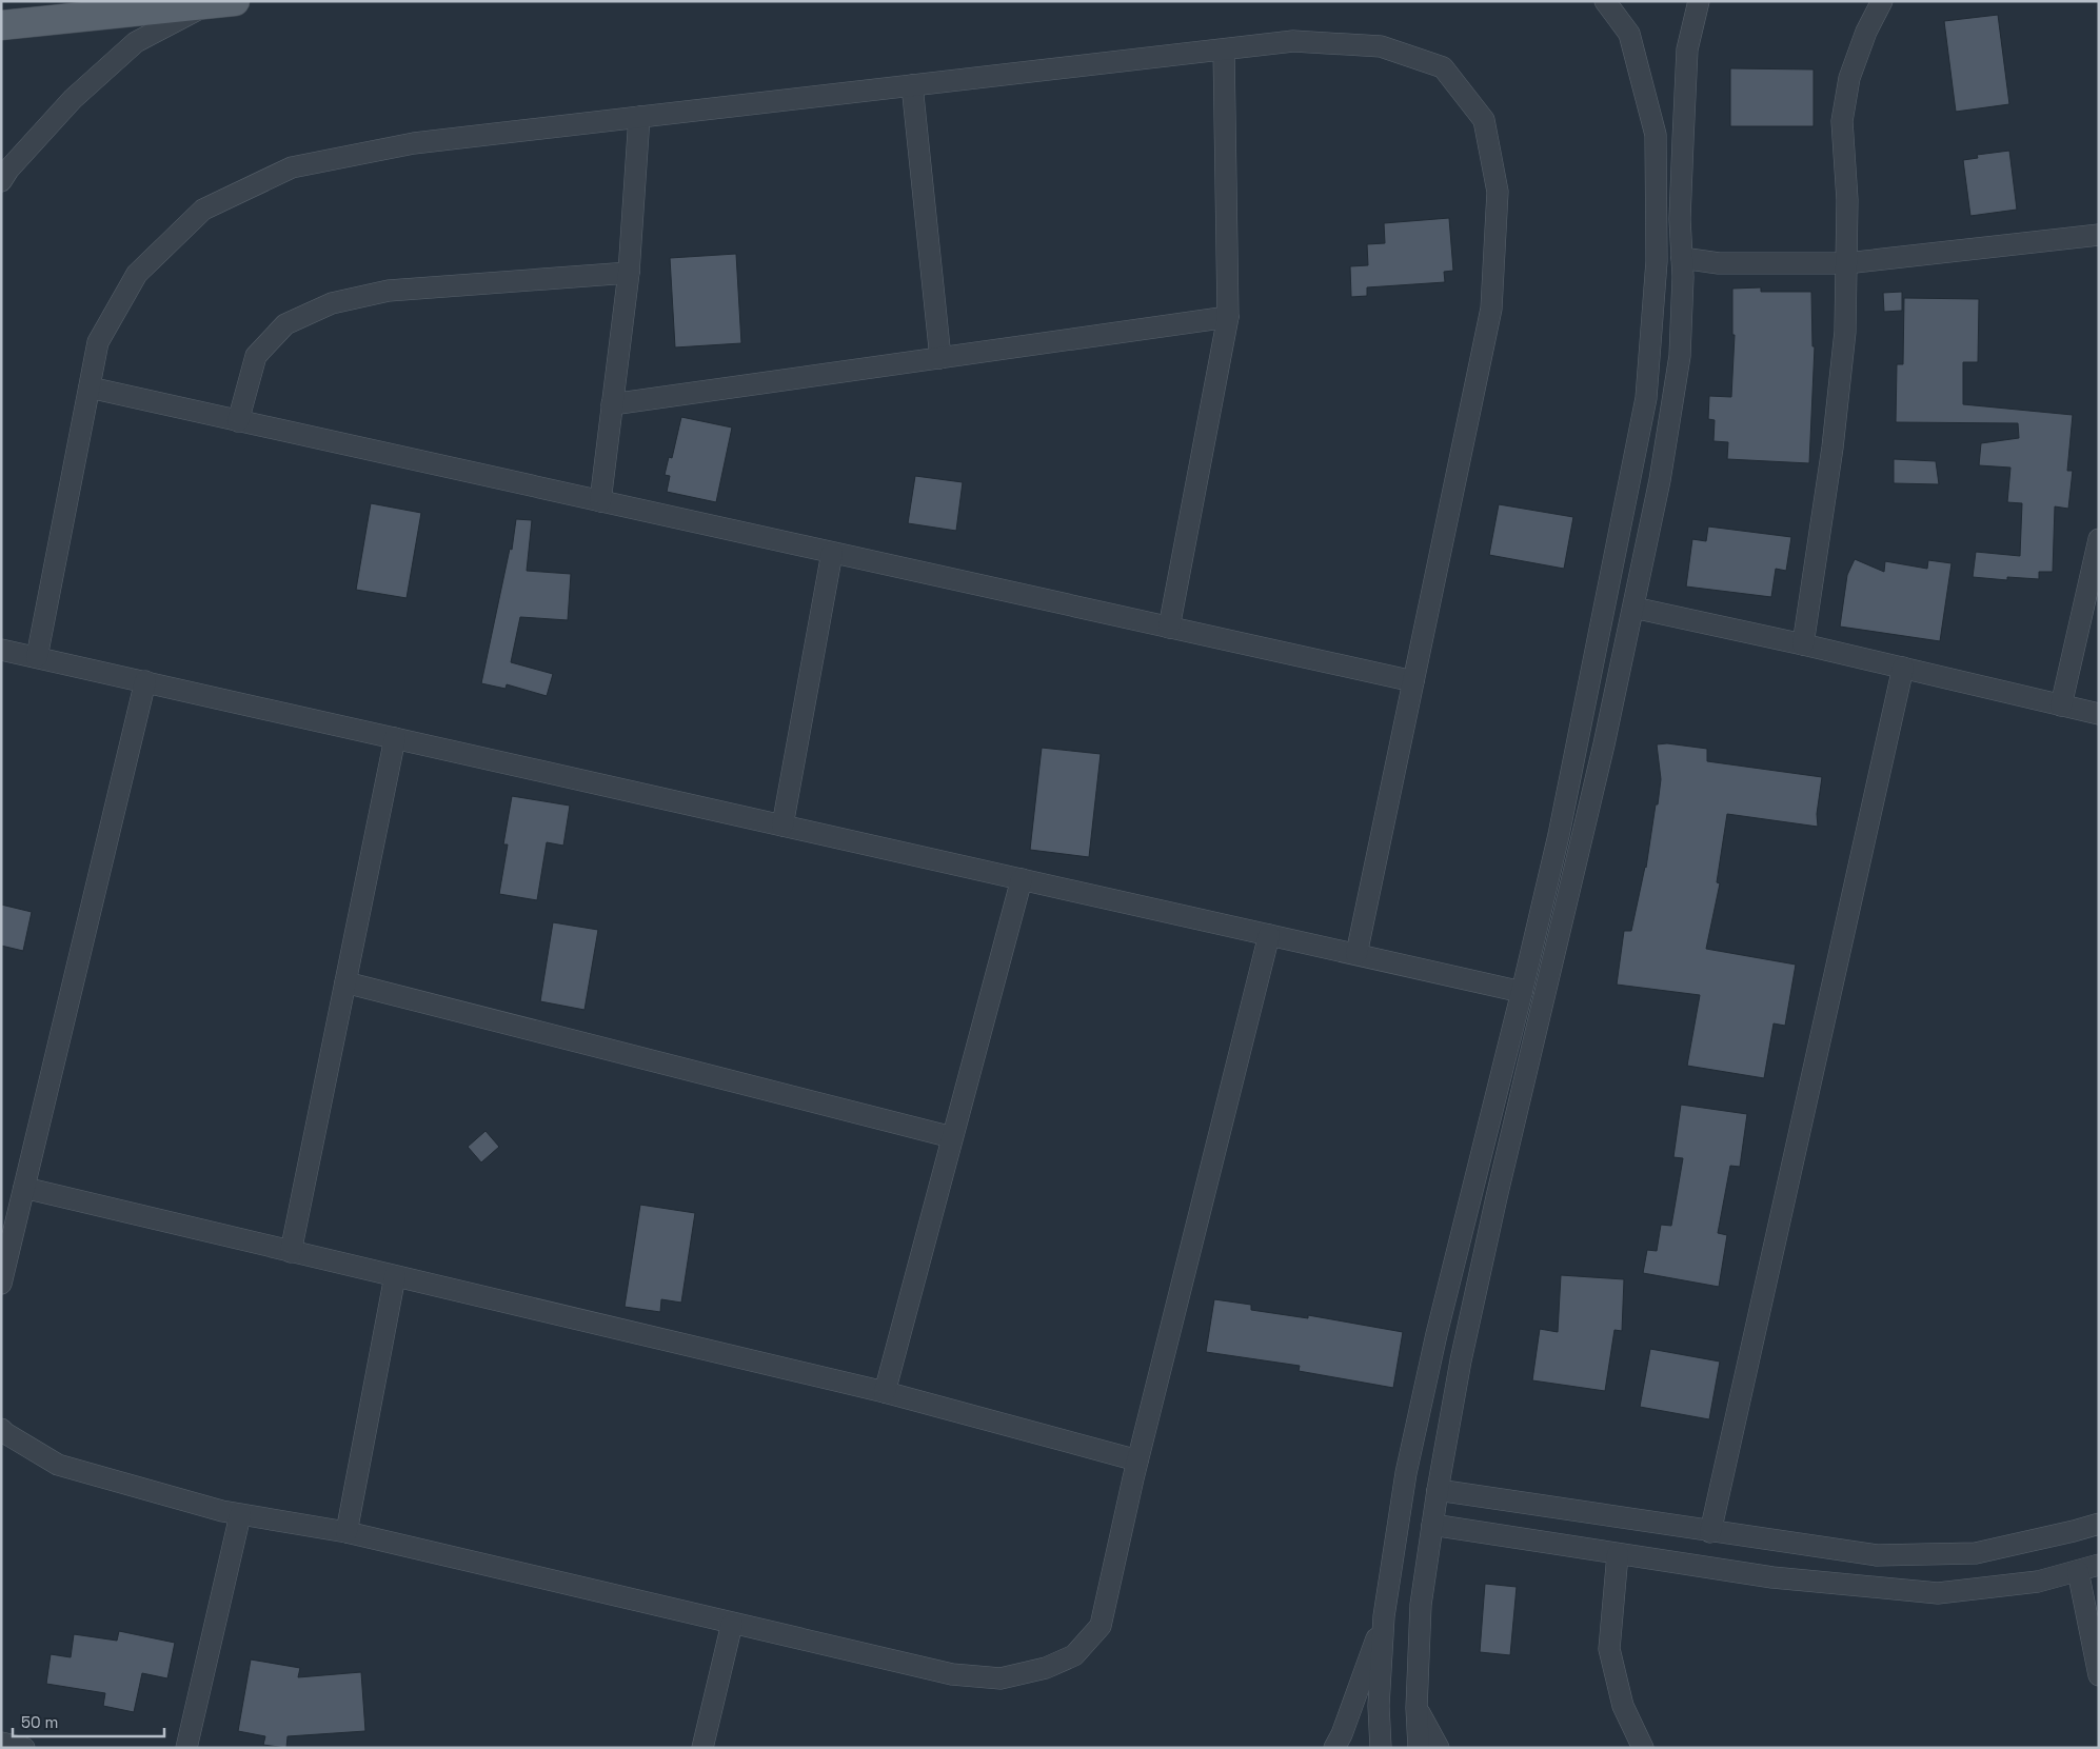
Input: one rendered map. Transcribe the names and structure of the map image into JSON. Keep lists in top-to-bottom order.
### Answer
{
  "scale_bar": "50 m"
}
